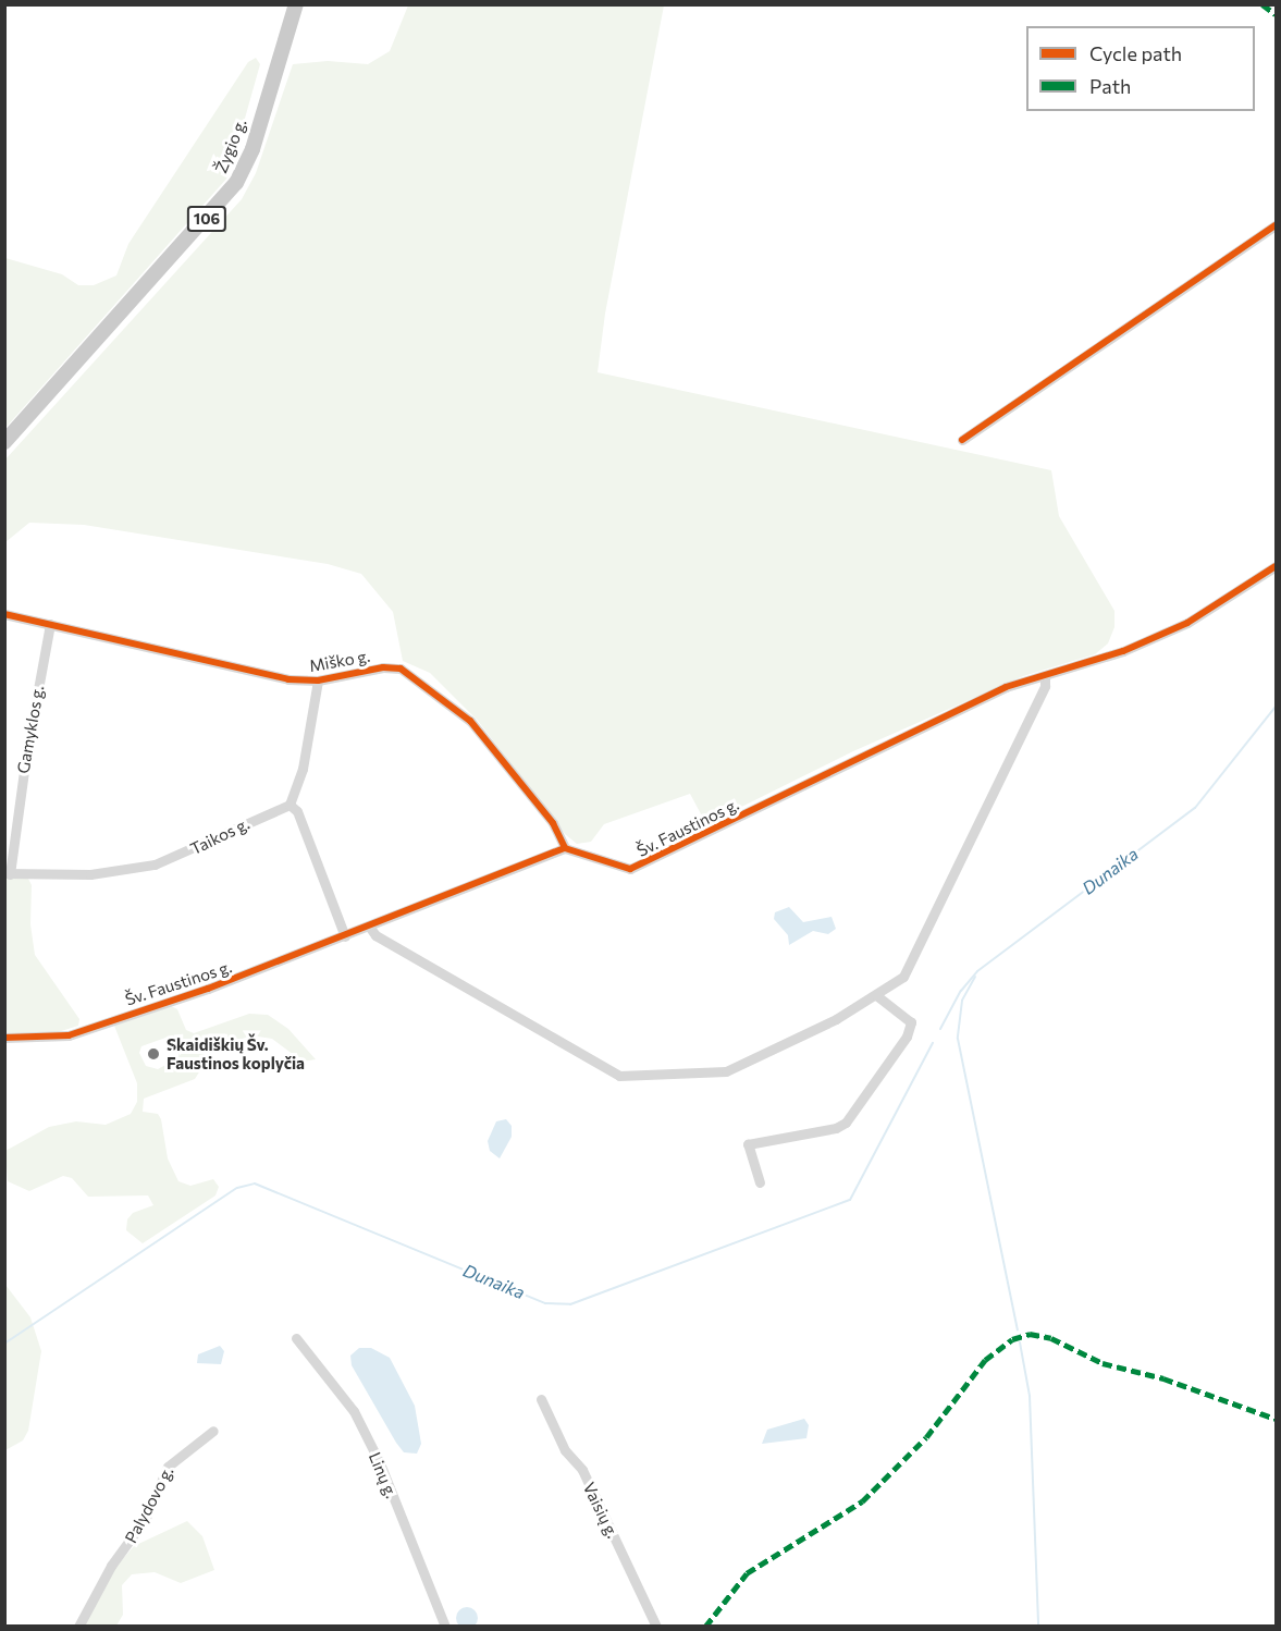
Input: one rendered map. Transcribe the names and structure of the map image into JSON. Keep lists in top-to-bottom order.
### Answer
{
  "streets": {
    "main road": ["Žygio g.", "106"],
    "street": [
      "Miško g.",
      "Gamyklos g.",
      "Šv. Faustinos g.",
      "Taikos g.",
      "Linų g.",
      "Palydovo g.",
      "Vaisių g."
    ]
  },
  "crossings": [
    ["Miško g.", "Gamyklos g."],
    ["Miško g.", "Šv. Faustinos g."],
    ["Gamyklos g.", "Taikos g."]
  ],
  "water": ["Dunaika"],
  "places": ["Skaidiškių Šv. Faustinos koplyčia"],
  "legend": ["Cycle path", "Path"]
}
